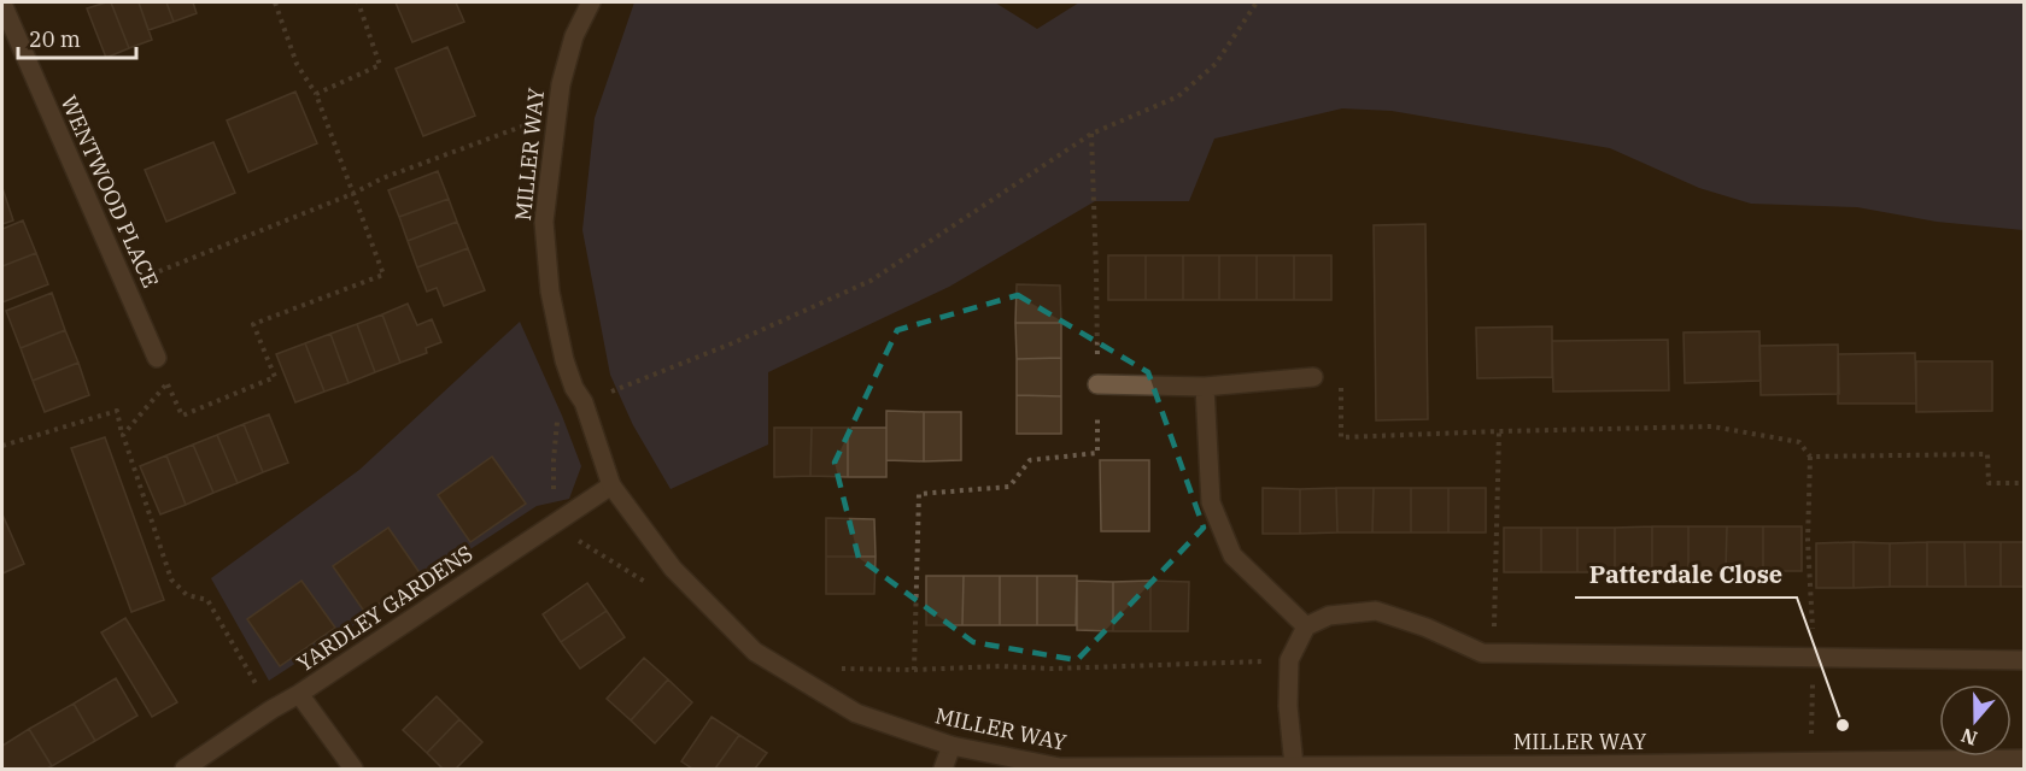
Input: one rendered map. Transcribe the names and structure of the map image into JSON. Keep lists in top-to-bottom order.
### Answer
{
  "streets": {
    "street": ["MILLER WAY", "WENTWOOD PLACE", "YARDLEY GARDENS"]
  },
  "crossings": [
    ["MILLER WAY", "YARDLEY GARDENS"]
  ],
  "places": ["Patterdale Close"],
  "scale_bar": "20 m",
  "north": "bottom"
}
